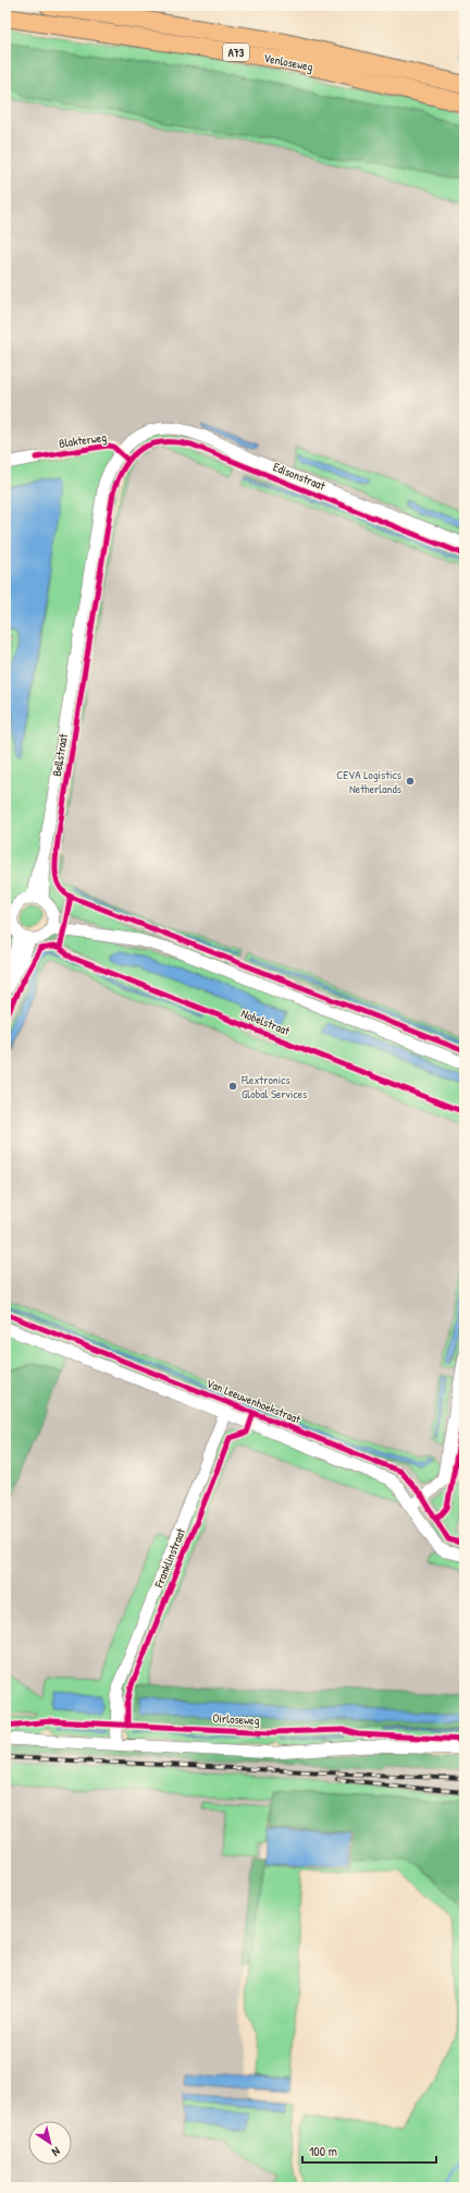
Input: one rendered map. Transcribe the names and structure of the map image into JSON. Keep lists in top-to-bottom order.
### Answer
{
  "streets": {
    "highway": ["A73", "Venloseweg"],
    "street": [
      "Edisonstraat",
      "Bellstraat",
      "Van Leeuwenhoekstraat",
      "Franklinstraat"
    ],
    "cycle path": ["Blakterweg", "Nobelstraat", "Oirloseweg"]
  },
  "crossings": [
    ["Edisonstraat", "Bellstraat"],
    ["Van Leeuwenhoekstraat", "Franklinstraat"]
  ],
  "places": ["CEVA Logistics Netherlands", "Flextronics Global Services"],
  "scale_bar": "100 m",
  "north": "bottom right"
}
